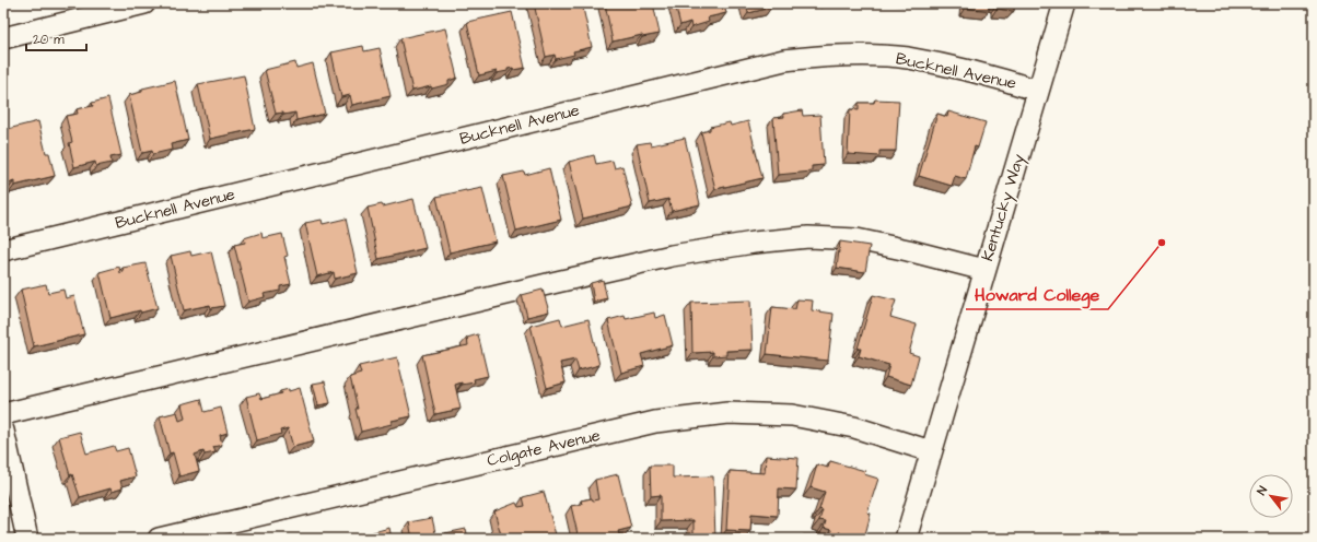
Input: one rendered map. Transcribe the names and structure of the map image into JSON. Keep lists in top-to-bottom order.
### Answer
{
  "streets": {
    "street": ["Bucknell Avenue", "Kentucky Way", "Colgate Avenue"]
  },
  "crossings": [
    ["Bucknell Avenue", "Kentucky Way"],
    ["Kentucky Way", "Colgate Avenue"]
  ],
  "places": ["Howard College"],
  "scale_bar": "20 m",
  "north": "top left"
}
